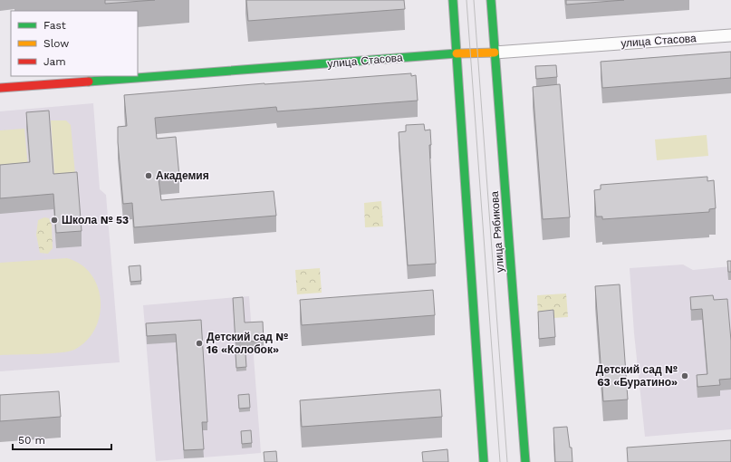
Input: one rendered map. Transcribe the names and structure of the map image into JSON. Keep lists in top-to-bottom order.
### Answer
{
  "streets": {
    "main road": ["улица Стасова", "улица Рябикова"]
  },
  "crossings": [
    ["улица Стасова", "улица Рябикова"]
  ],
  "places": [
    "Академия",
    "Школа № 53",
    "Детский сад № 16 «Колобок»",
    "Детский сад № 63 «Буратино»"
  ],
  "legend": ["Fast", "Slow", "Jam"],
  "scale_bar": "50 m"
}
